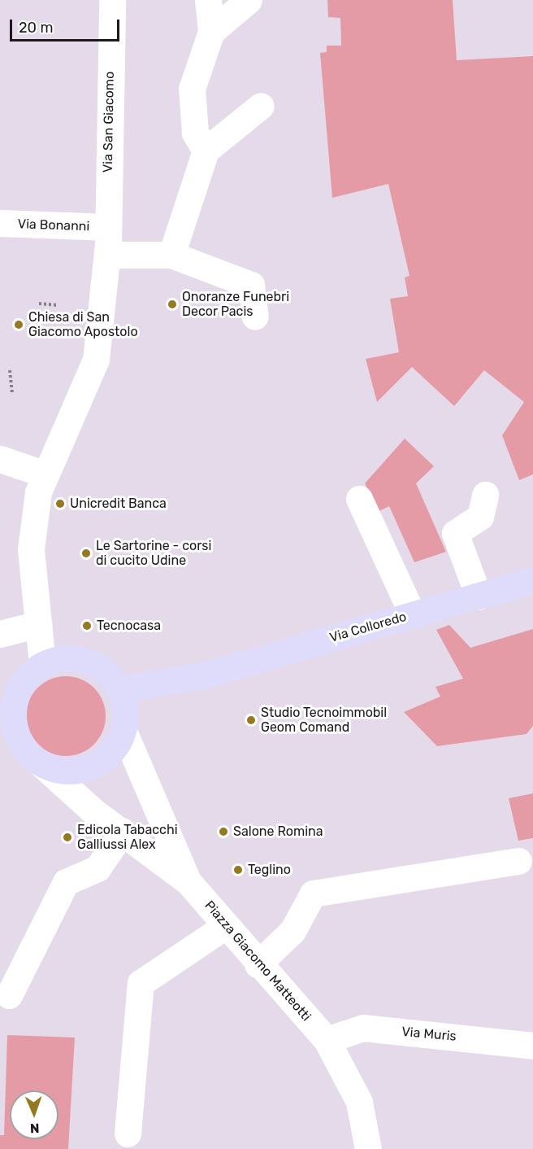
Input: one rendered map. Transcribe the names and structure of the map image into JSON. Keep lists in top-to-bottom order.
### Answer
{
  "streets": {
    "main road": ["Via Colloredo", "Piazza Giacomo Matteotti"],
    "street": ["Via San Giacomo", "Via Bonanni", "Via Muris"]
  },
  "crossings": [
    ["Via San Giacomo", "Via Bonanni"],
    ["Via Colloredo", "Piazza Giacomo Matteotti"],
    ["Piazza Giacomo Matteotti", "Via Muris"]
  ],
  "places": [
    "Onoranze Funebri Decor Pacis",
    "Chiesa di San Giacomo Apostolo",
    "Unicredit Banca",
    "Le Sartorine - corsi di cucito Udine",
    "Tecnocasa",
    "Studio Tecnoimmobil Geom Comand",
    "Salone Romina",
    "Edicola Tabacchi Galliussi Alex",
    "Teglino"
  ],
  "scale_bar": "20 m",
  "north": "bottom"
}
